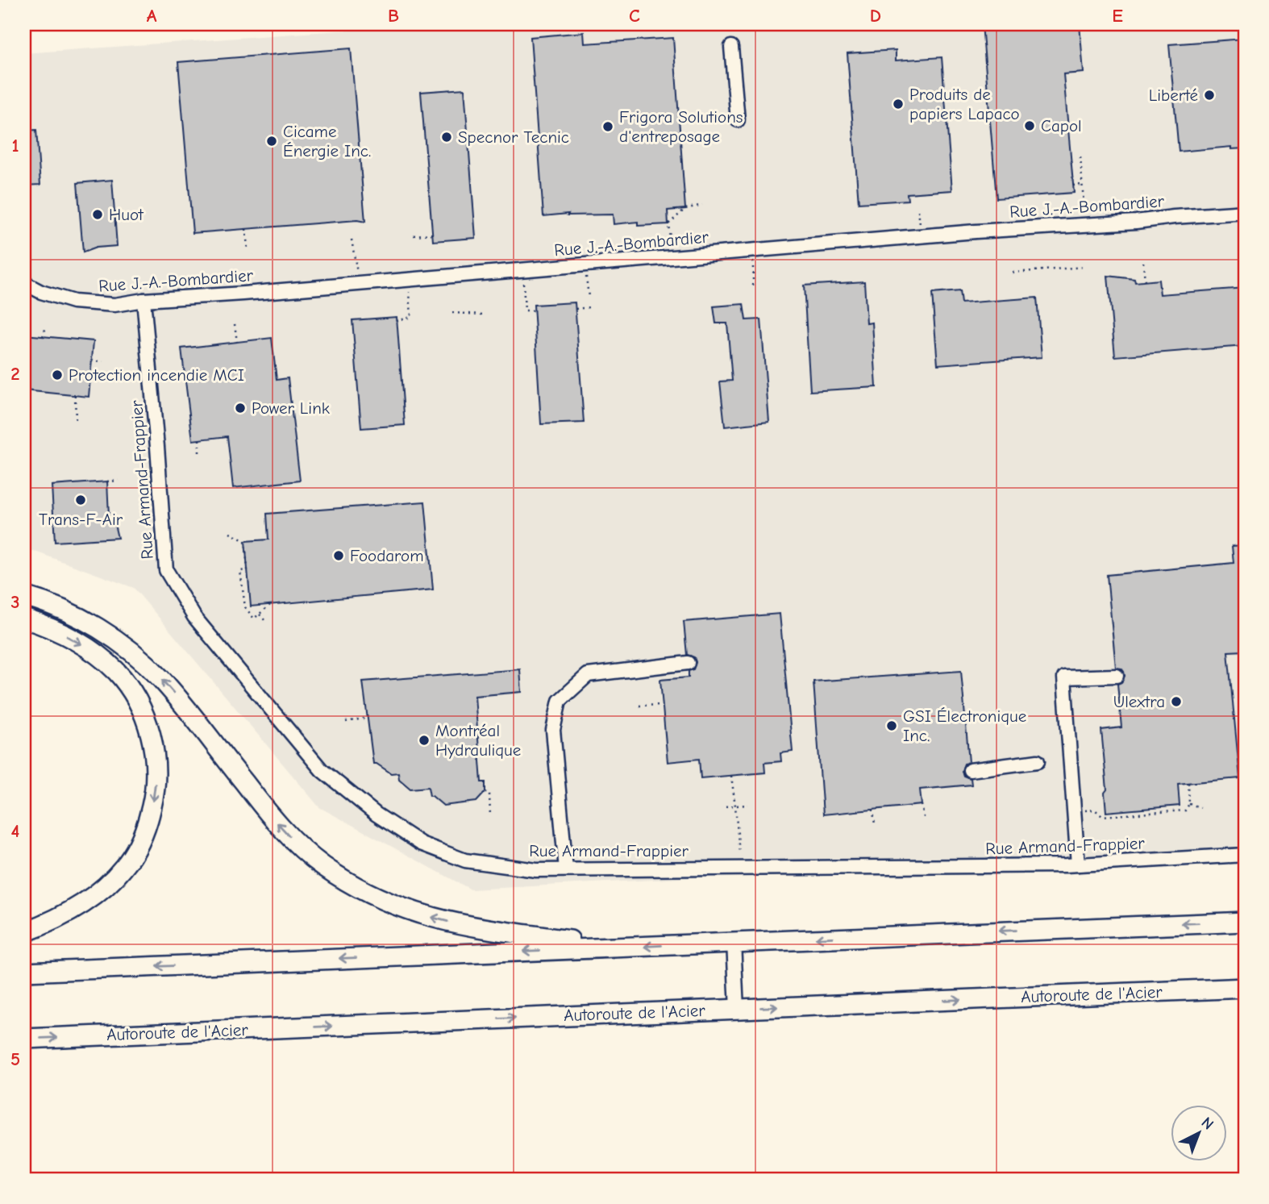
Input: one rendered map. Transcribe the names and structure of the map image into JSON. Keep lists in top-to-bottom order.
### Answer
{
  "streets": {
    "highway": ["Autoroute de l'Acier"],
    "street": ["Rue J.-A.-Bombardier", "Rue Armand-Frappier"]
  },
  "crossings": [
    ["Rue J.-A.-Bombardier", "Rue Armand-Frappier"]
  ],
  "places": [
    "Liberté",
    "Produits de papiers Lapaco",
    "Capol",
    "Frigora Solutions d'entreposage",
    "Specnor Tecnic",
    "Cicame Énergie Inc.",
    "Huot",
    "Protection incendie MCI",
    "Power Link",
    "Trans-F-Air",
    "Foodarom",
    "Ulextra",
    "GSI Électronique Inc.",
    "Montréal Hydraulique"
  ],
  "north": "top right",
  "grid": {
    "columns": [
      "A",
      "B",
      "C",
      "D",
      "E"
    ],
    "rows": [
      "1",
      "2",
      "3",
      "4",
      "5"
    ]
  }
}
